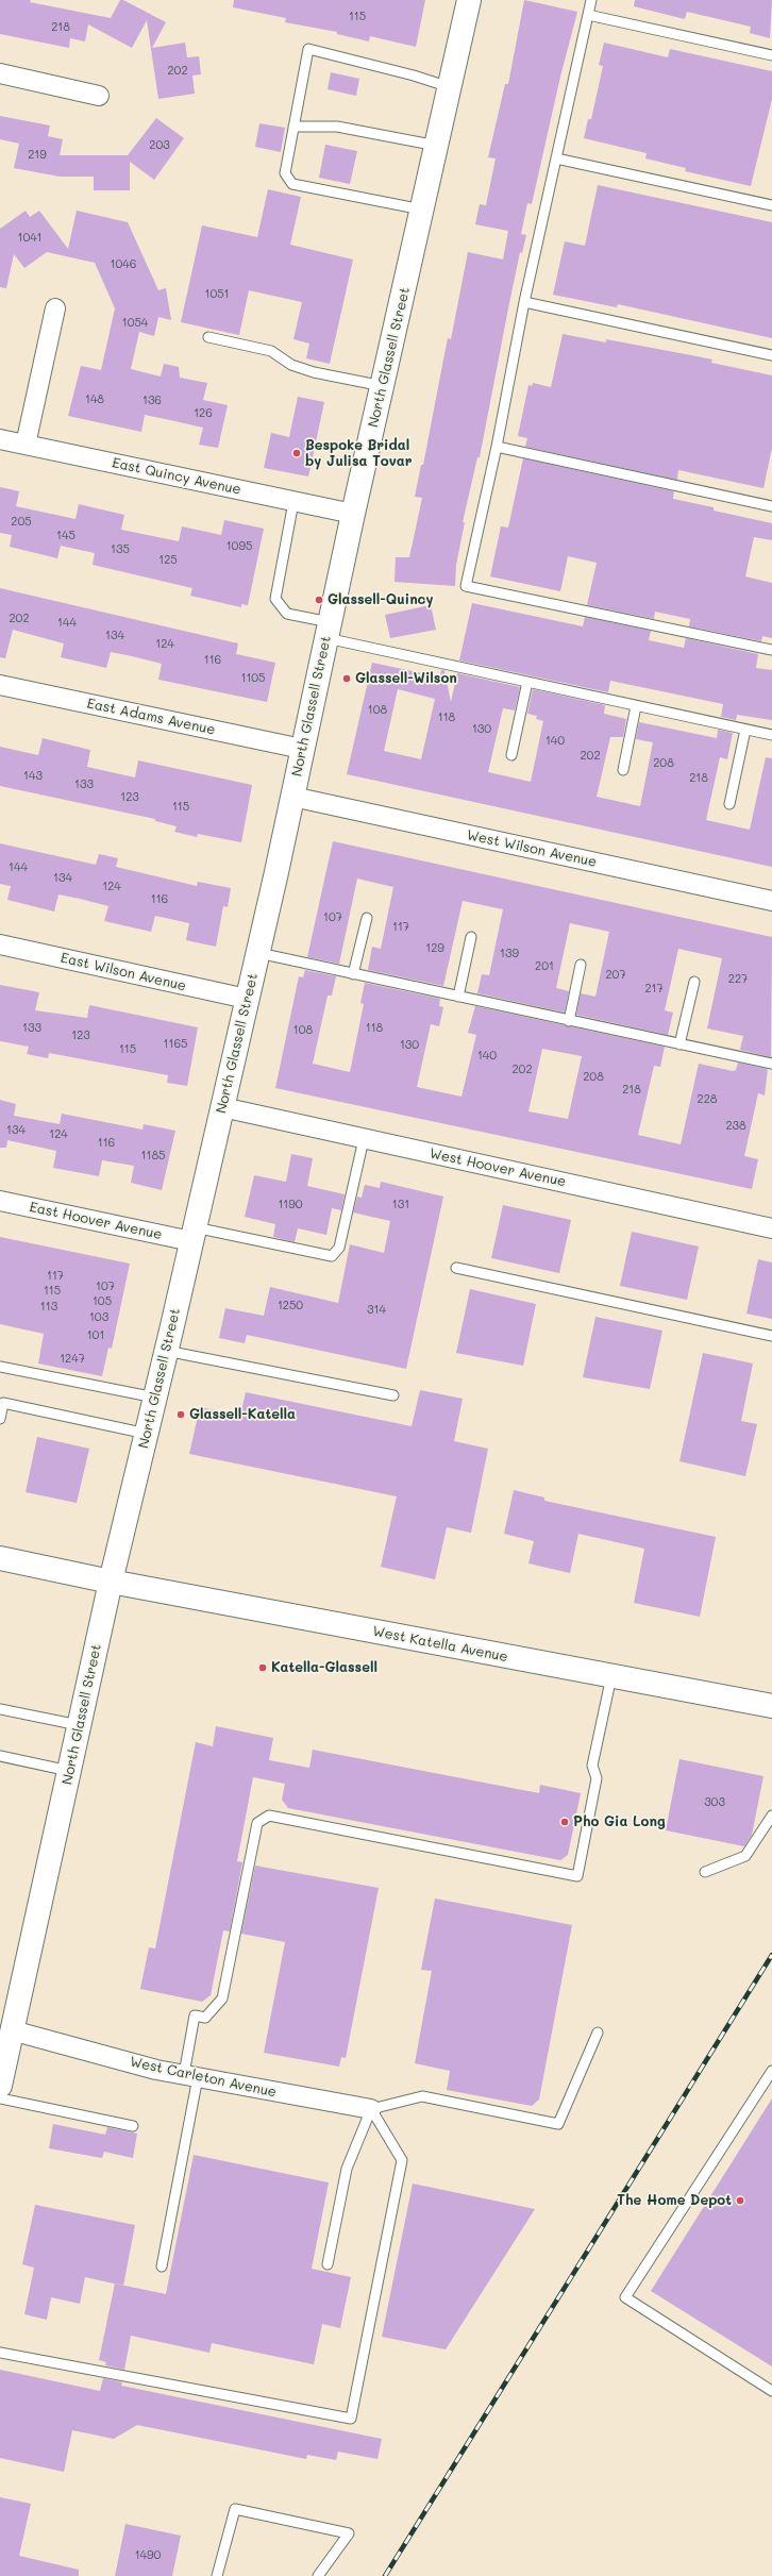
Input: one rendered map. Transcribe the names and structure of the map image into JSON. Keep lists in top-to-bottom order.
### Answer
{
  "streets": {
    "main road": ["North Glassell Street", "West Katella Avenue"],
    "street": [
      "East Quincy Avenue",
      "East Adams Avenue",
      "West Wilson Avenue",
      "East Wilson Avenue",
      "West Hoover Avenue",
      "East Hoover Avenue",
      "West Carleton Avenue"
    ]
  },
  "crossings": [
    ["North Glassell Street", "East Quincy Avenue"],
    ["North Glassell Street", "East Adams Avenue"],
    ["North Glassell Street", "West Wilson Avenue"],
    ["North Glassell Street", "East Wilson Avenue"],
    ["North Glassell Street", "West Hoover Avenue"],
    ["North Glassell Street", "East Hoover Avenue"],
    ["North Glassell Street", "West Katella Avenue"],
    ["North Glassell Street", "West Carleton Avenue"]
  ],
  "places": [
    "Bespoke Bridal by Julisa Tovar",
    "Glassell-Quincy",
    "Glassell-Wilson",
    "Glassell-Katella",
    "Katella-Glassell",
    "Pho Gia Long",
    "The Home Depot"
  ],
  "house_numbers": [
    "115",
    "218",
    "202",
    "203",
    "219",
    "1041",
    "1046",
    "1051",
    "1054",
    "148",
    "136",
    "126",
    "205",
    "145",
    "1095",
    "135",
    "125",
    "202",
    "144",
    "134",
    "124",
    "116",
    "1105",
    "108",
    "118",
    "130",
    "140",
    "202",
    "208",
    "143",
    "218",
    "133",
    "123",
    "115",
    "144",
    "134",
    "124",
    "116",
    "107",
    "117",
    "129",
    "139",
    "201",
    "207",
    "227",
    "217",
    "133",
    "118",
    "108",
    "123",
    "1165",
    "130",
    "115",
    "140",
    "202",
    "208",
    "218",
    "228",
    "238",
    "134",
    "124",
    "116",
    "1185",
    "1190",
    "131",
    "117",
    "107",
    "115",
    "105",
    "1250",
    "113",
    "314",
    "103",
    "101",
    "1247",
    "303",
    "1490"
  ]
}
